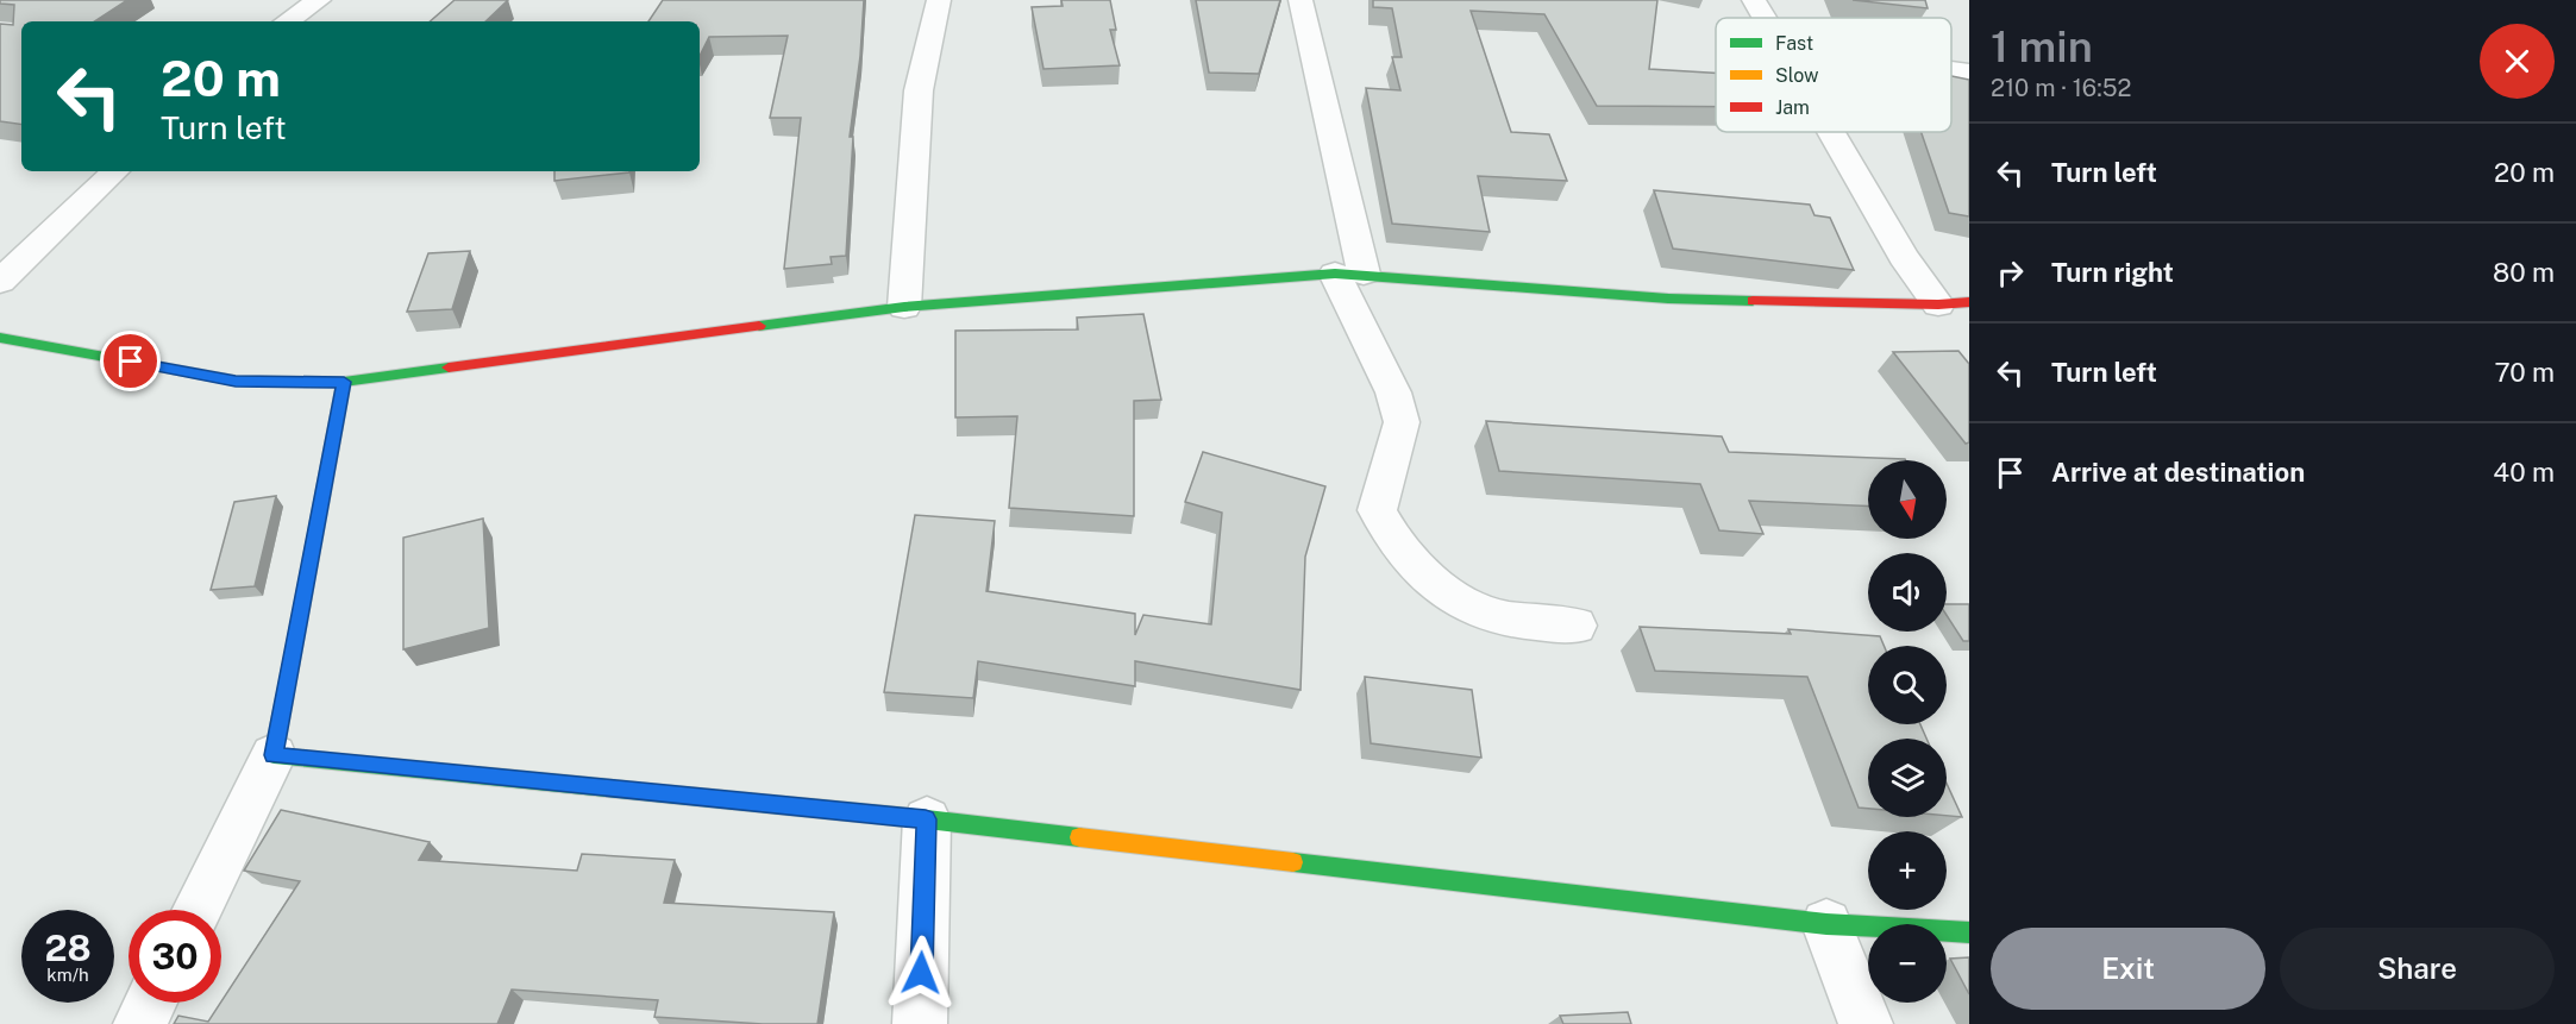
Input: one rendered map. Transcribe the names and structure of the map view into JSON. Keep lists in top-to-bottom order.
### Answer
{
  "legend": ["Fast", "Slow", "Jam"],
  "north": "bottom",
  "page": {
    "heading": ["1 min", "210 m · 16:52"],
    "turn": ["20 m", "Turn left"],
    "list": [
      {
        "name": "Turn left",
        "value": "20 m"
      },
      {
        "name": "Turn right",
        "value": "80 m"
      },
      {
        "name": "Turn left",
        "value": "70 m"
      },
      {
        "name": "Arrive at destination",
        "value": "40 m"
      }
    ],
    "map_buttons": ["+", "−"],
    "speed": "28 km/h",
    "limit": "30",
    "buttons": ["Exit", "Share"]
  }
}
